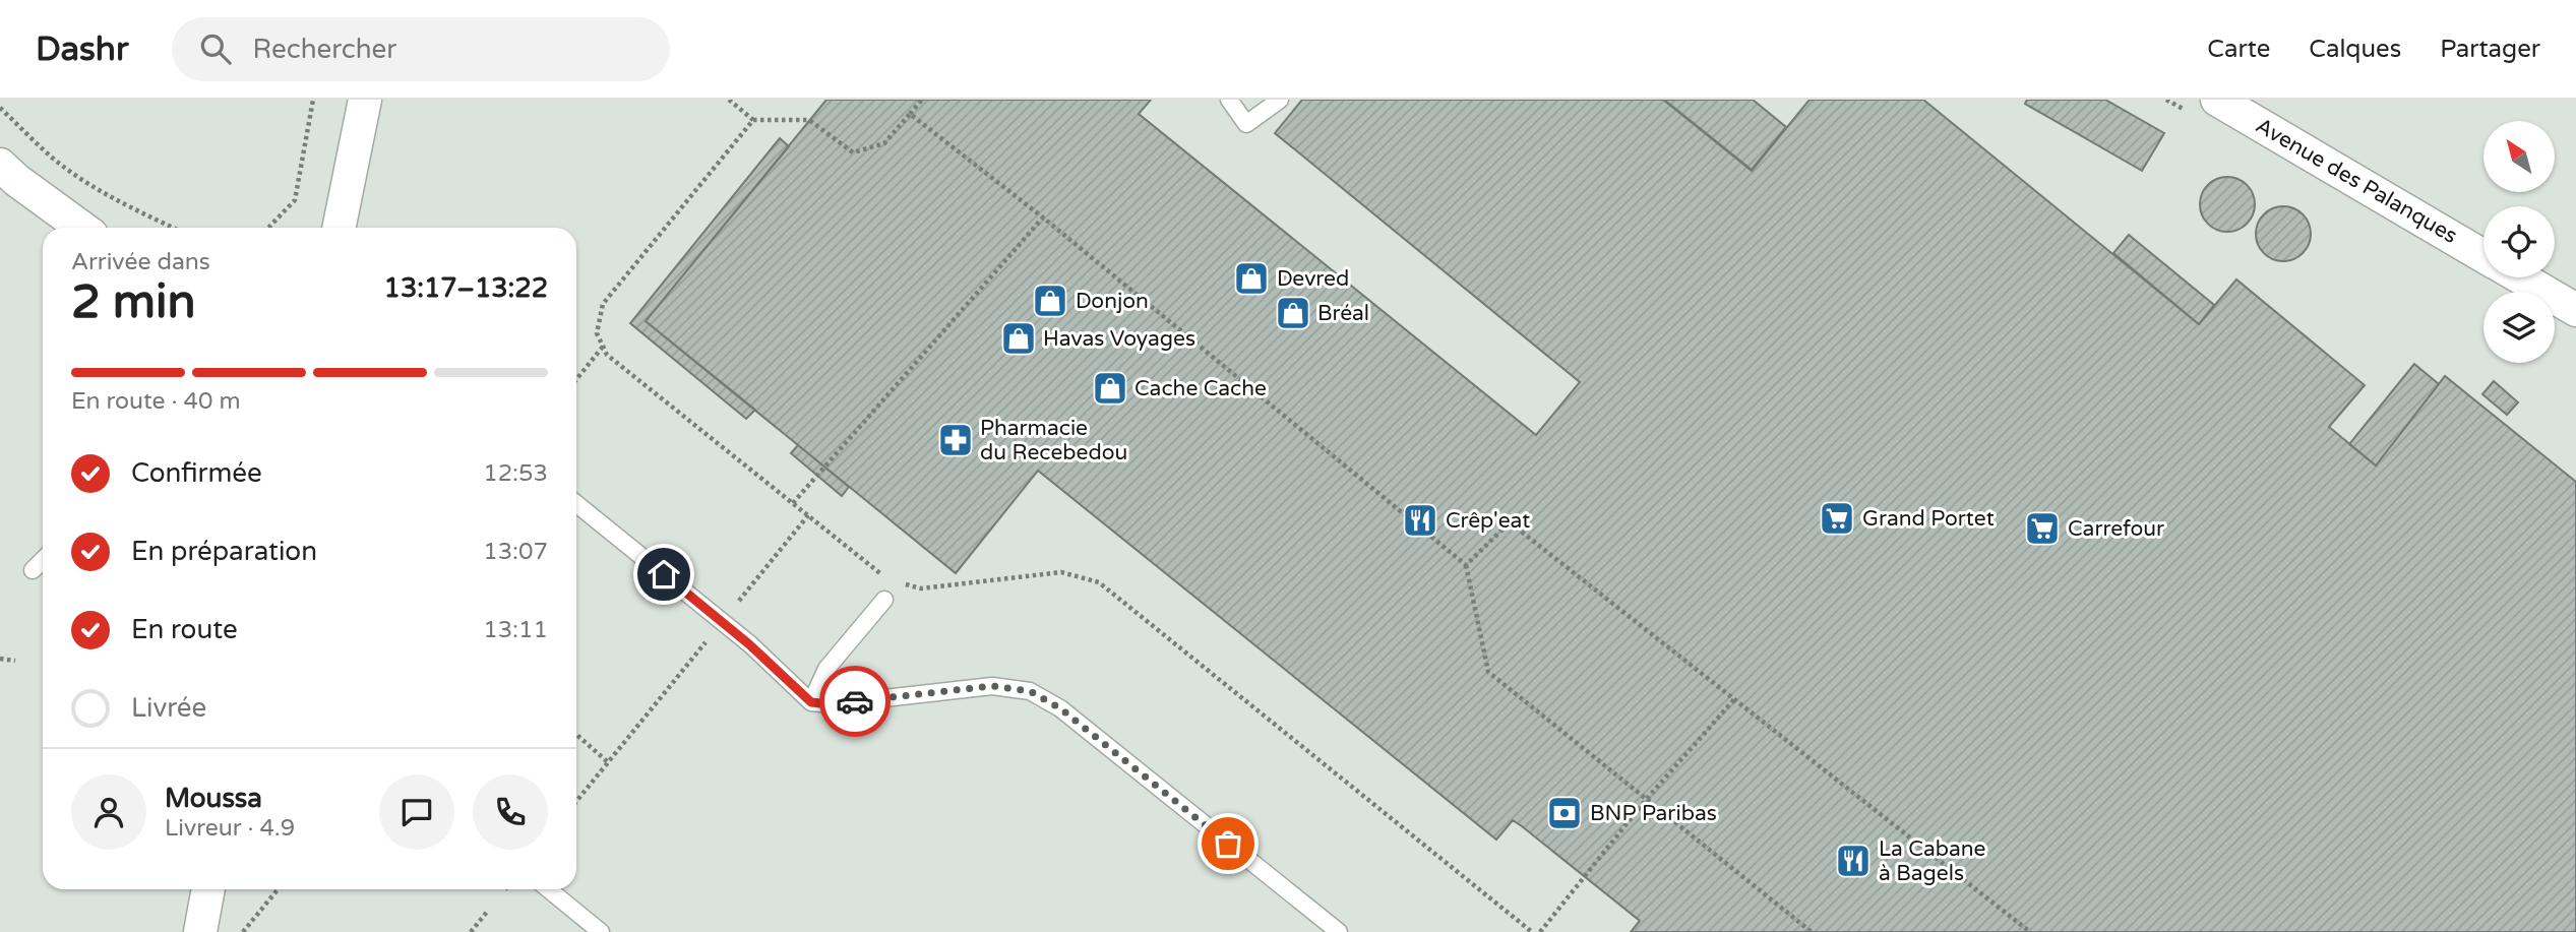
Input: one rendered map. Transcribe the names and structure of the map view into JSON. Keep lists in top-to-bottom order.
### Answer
{
  "streets": {
    "street": ["Avenue des Palanques"]
  },
  "places": {
    "shop": [
      "Devred",
      "Donjon",
      "Bréal",
      "Havas Voyages",
      "Cache Cache"
    ],
    "pharmacy": ["Pharmacie du Recebedou"],
    "supermarket": ["Grand Portet", "Carrefour"],
    "restaurant": ["Crêp'eat", "La Cabane à Bagels"],
    "bank": ["BNP Paribas"]
  },
  "north": "top left",
  "page": {
    "header": "Dashr",
    "search": "Rechercher",
    "nav": ["Carte", "Calques", "Partager"],
    "heading": ["2 min", "Arrivée dans", "13:17–13:22"],
    "panel": ["Moussa", "Livreur · 4.9"],
    "bar": "En route · 40 m",
    "list": [
      ["Confirmée", "12:53"],
      ["En préparation", "13:07"],
      ["En route", "13:11"],
      "Livrée"
    ]
  }
}
